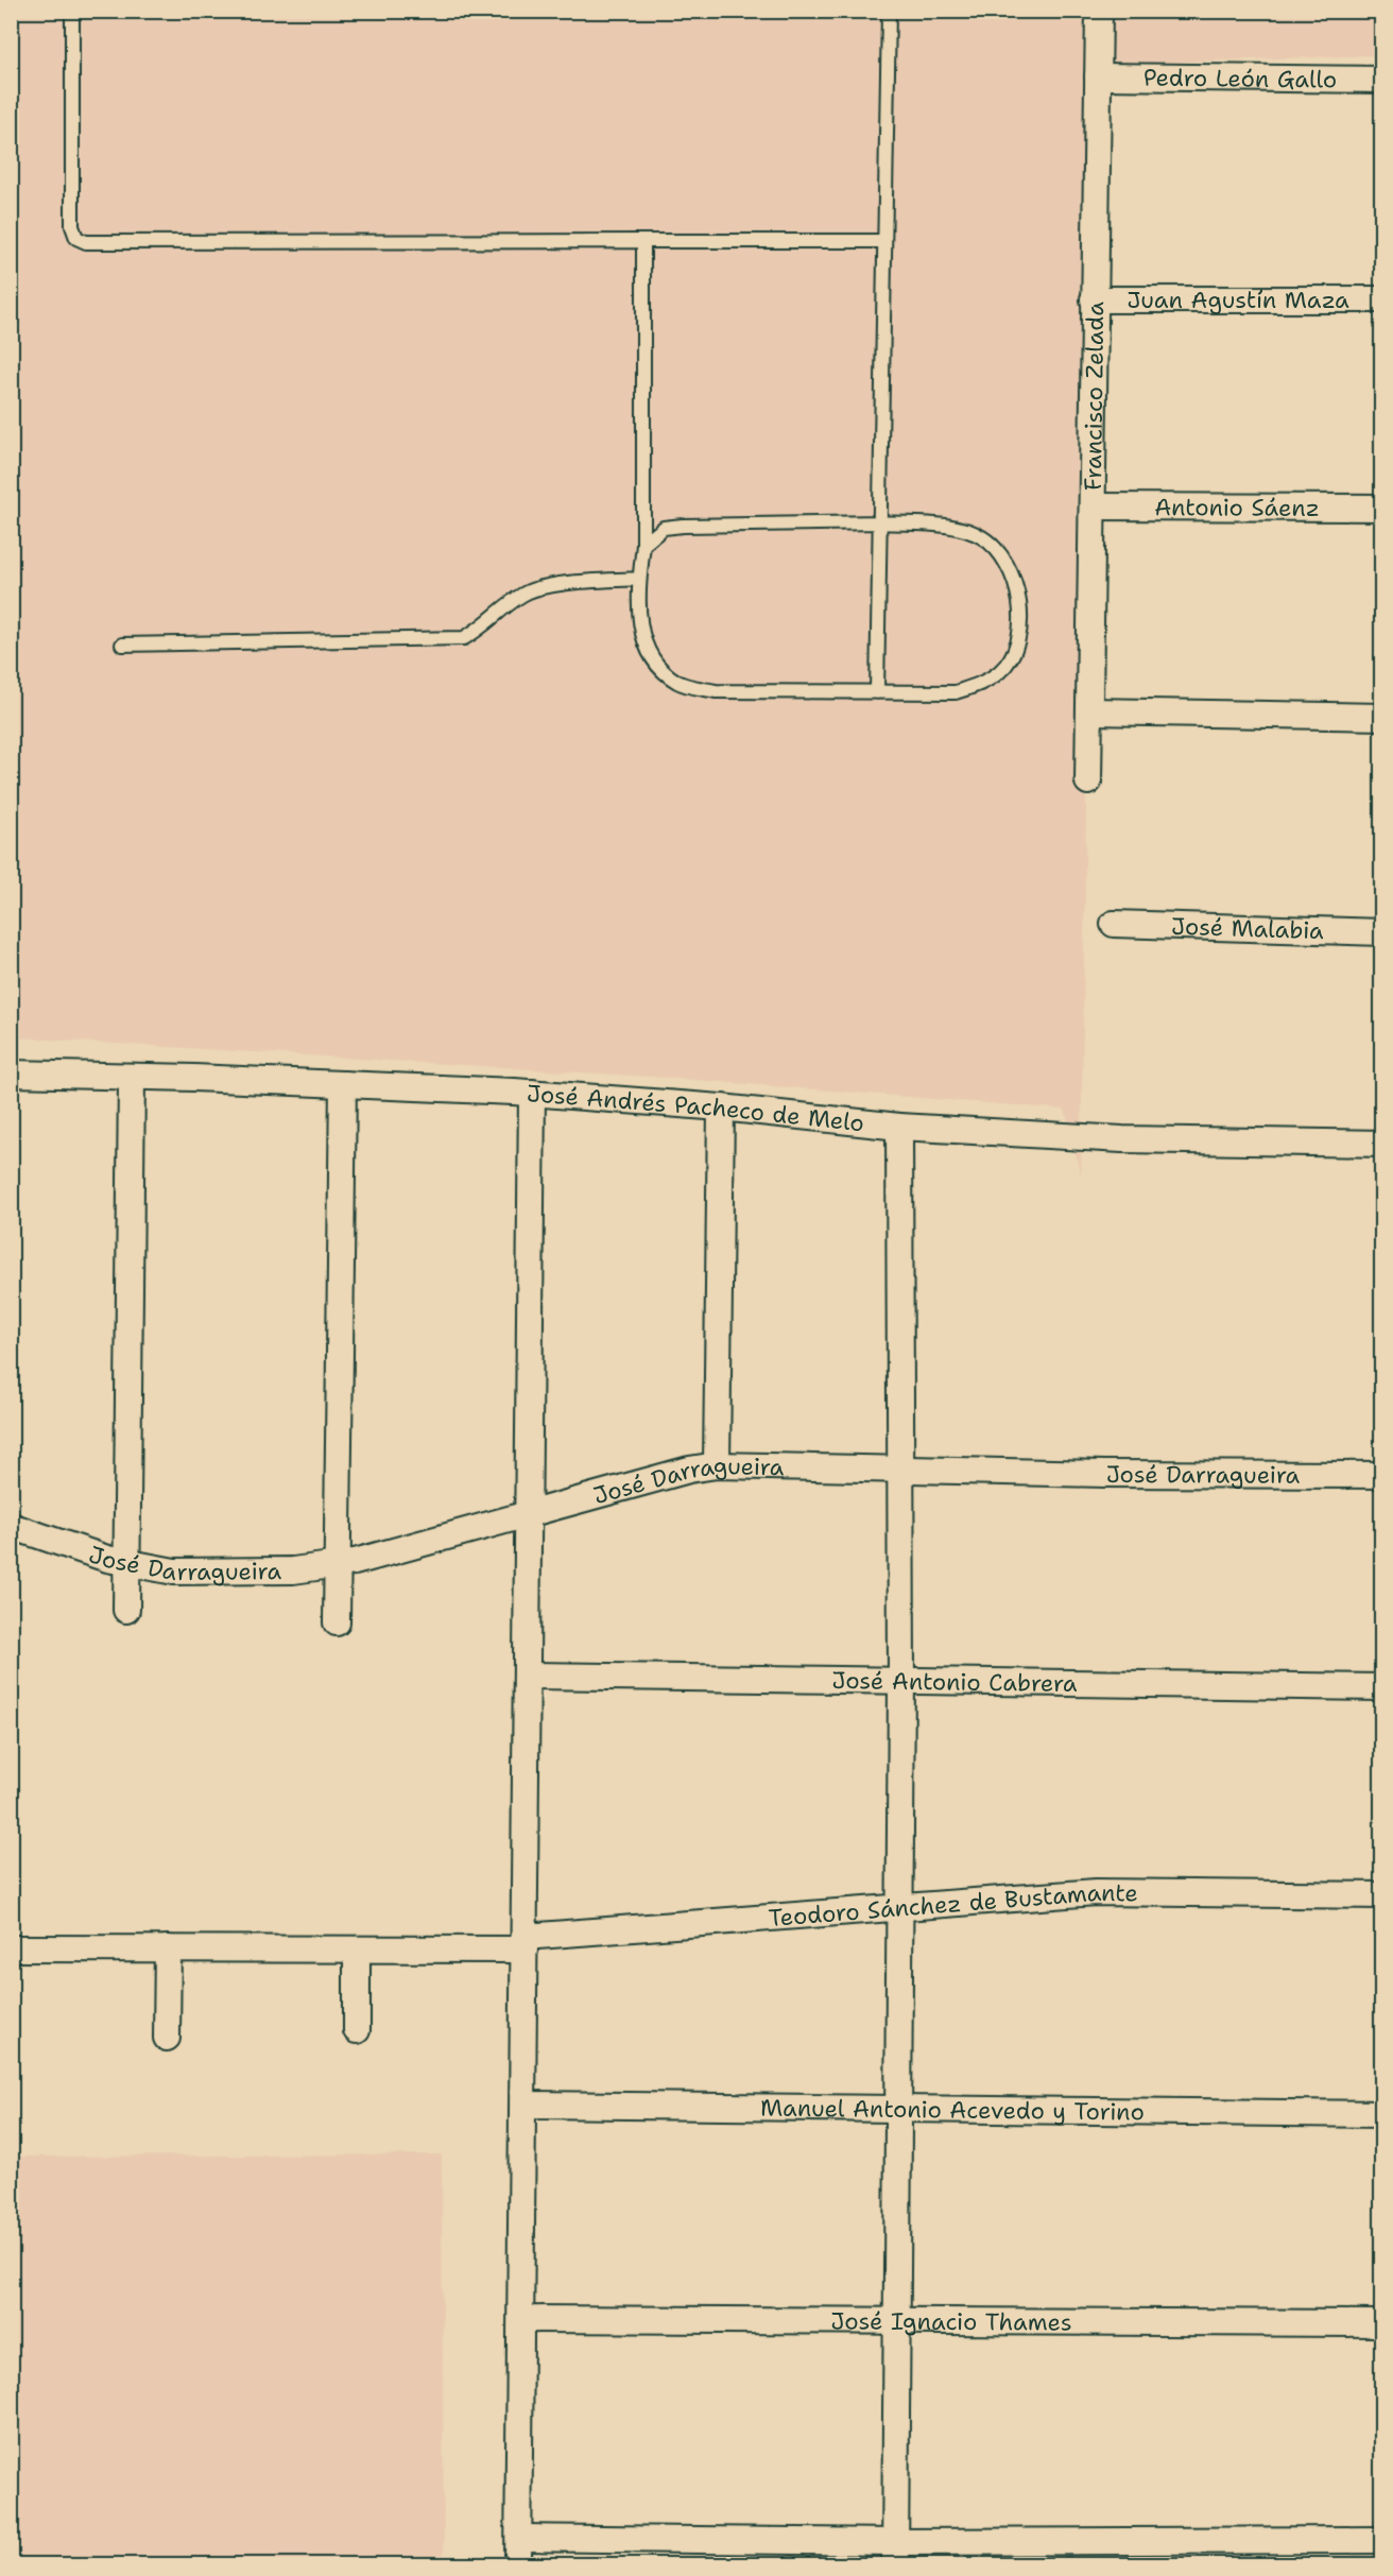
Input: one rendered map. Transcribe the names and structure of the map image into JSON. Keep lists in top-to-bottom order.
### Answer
{
  "streets": {
    "street": [
      "Pedro León Gallo",
      "Juan Agustín Maza",
      "Francisco Zelada",
      "Antonio Sáenz",
      "José Malabia",
      "José Andrés Pacheco de Melo",
      "José Darragueira",
      "José Antonio Cabrera",
      "Teodoro Sánchez de Bustamante",
      "Manuel Antonio Acevedo y Torino",
      "José Ignacio Thames"
    ]
  },
  "crossings": [
    ["Pedro León Gallo", "Francisco Zelada"],
    ["Juan Agustín Maza", "Francisco Zelada"],
    ["Francisco Zelada", "Antonio Sáenz"]
  ]
}
